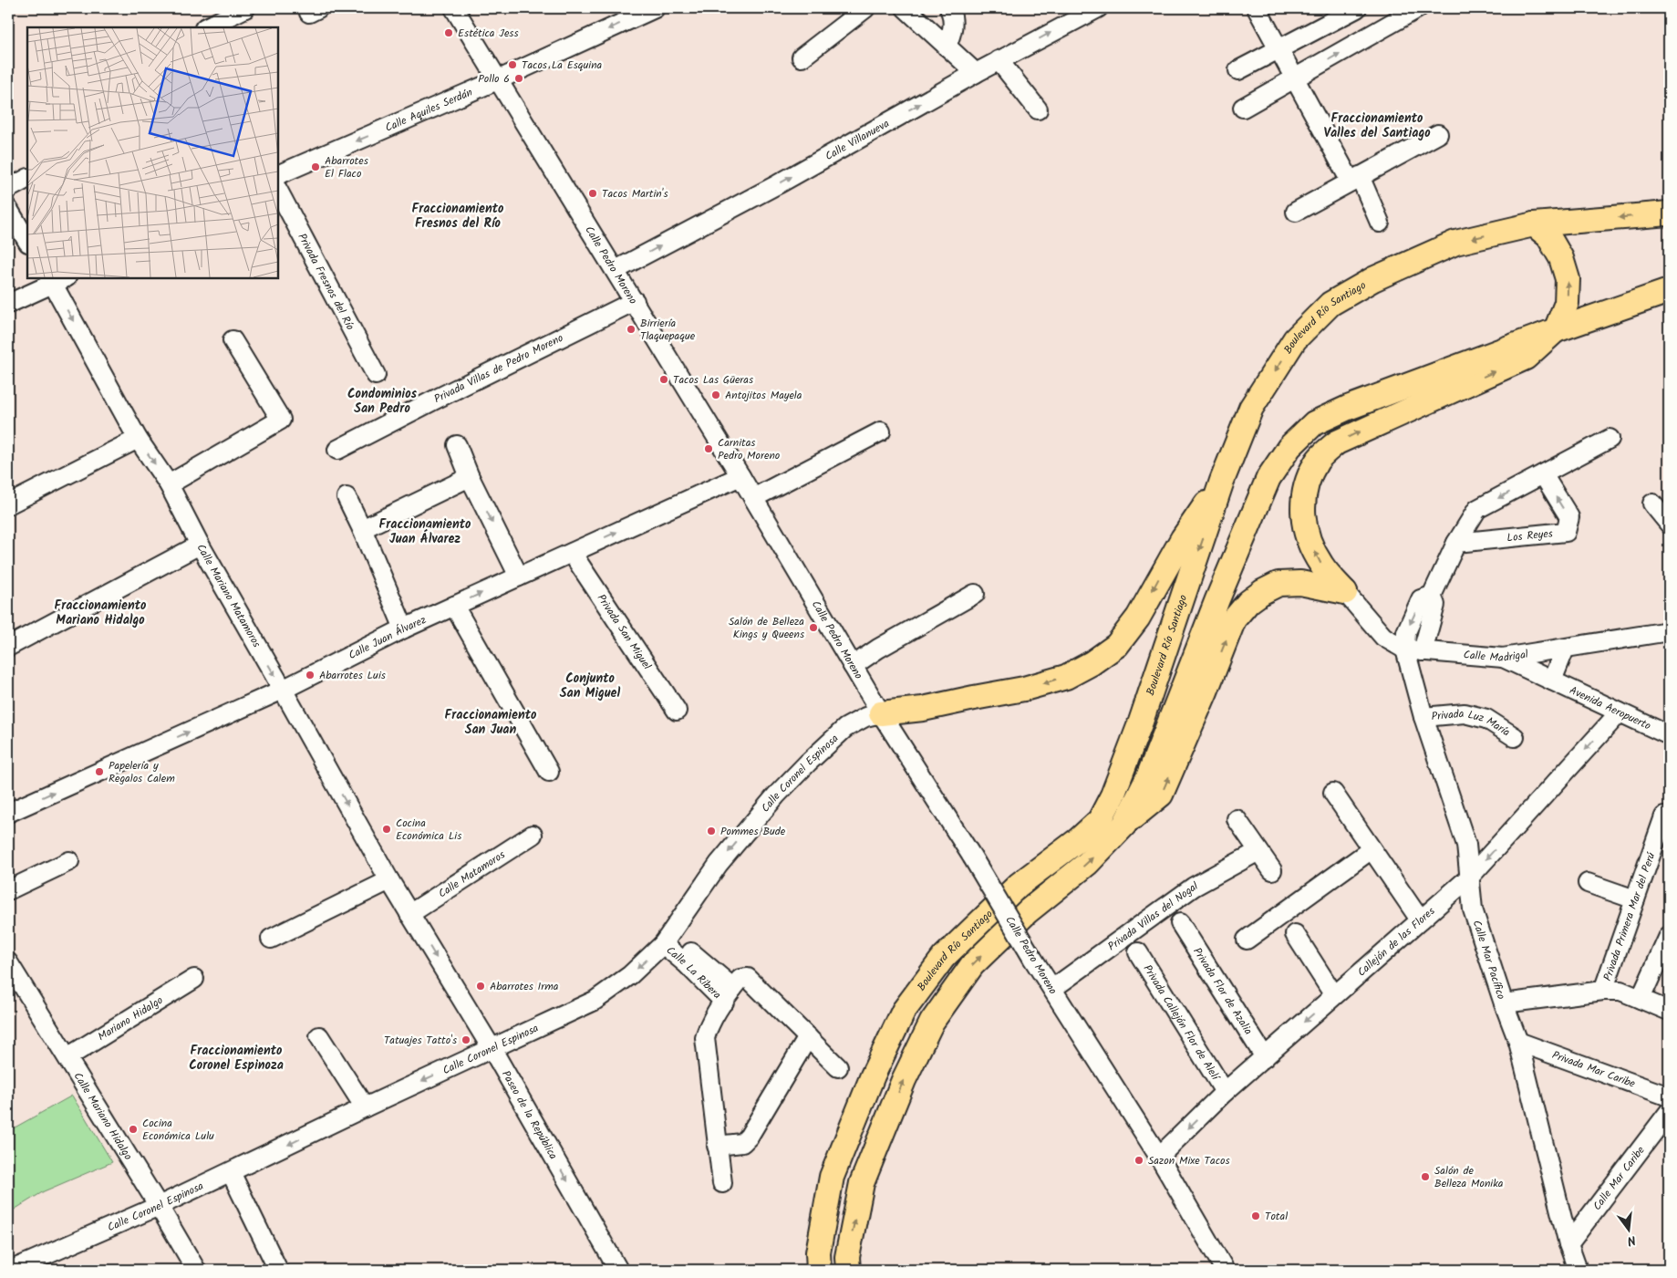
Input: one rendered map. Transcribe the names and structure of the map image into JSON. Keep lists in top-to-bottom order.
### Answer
{
  "streets": {
    "main road": ["Boulevard Río Santiago"],
    "street": [
      "Calle Aquiles Serdán",
      "Calle Villanueva",
      "Calle Pedro Moreno",
      "Privada Fresnos del Río",
      "Privada Villas de Pedro Moreno",
      "Los Reyes",
      "Calle Mariano Matamoros",
      "Privada San Miguel",
      "Calle Juan Álvarez",
      "Calle Madrigal",
      "Avenida Aeropuerto",
      "Privada Luz María",
      "Calle Coronel Espinosa",
      "Calle Matamoros",
      "Privada Primera Mar del Perú",
      "Privada Villas del Nogal",
      "Callejón de las Flores",
      "Calle Mar Pacífico",
      "Calle La Ribera",
      "Privada Flor de Azalia",
      "Mariano Hidalgo",
      "Privada Callejón Flor de Alelí",
      "Privada Mar Caribe",
      "Paseo de la República",
      "Calle Mariano Hidalgo",
      "Calle Mar Caribe"
    ]
  },
  "crossings": [
    ["Calle Aquiles Serdán", "Calle Pedro Moreno"],
    ["Calle Villanueva", "Calle Pedro Moreno"],
    ["Calle Pedro Moreno", "Privada Villas de Pedro Moreno"],
    ["Calle Pedro Moreno", "Calle Juan Álvarez"],
    ["Calle Pedro Moreno", "Calle Coronel Espinosa"],
    ["Calle Pedro Moreno", "Privada Villas del Nogal"],
    ["Calle Pedro Moreno", "Callejón de las Flores"],
    ["Calle Mariano Matamoros", "Calle Juan Álvarez"],
    ["Calle Mariano Matamoros", "Calle Matamoros"],
    ["Calle Mariano Matamoros", "Paseo de la República"],
    ["Privada San Miguel", "Calle Juan Álvarez"],
    ["Calle Madrigal", "Avenida Aeropuerto"],
    ["Calle Madrigal", "Calle Mar Pacífico"],
    ["Avenida Aeropuerto", "Callejón de las Flores"],
    ["Privada Luz María", "Calle Mar Pacífico"],
    ["Calle Coronel Espinosa", "Calle La Ribera"],
    ["Calle Coronel Espinosa", "Paseo de la República"],
    ["Calle Coronel Espinosa", "Calle Mariano Hidalgo"],
    ["Calle Matamoros", "Paseo de la República"],
    ["Callejón de las Flores", "Calle Mar Pacífico"],
    ["Callejón de las Flores", "Privada Flor de Azalia"],
    ["Callejón de las Flores", "Privada Callejón Flor de Alelí"],
    ["Calle Mar Pacífico", "Privada Mar Caribe"],
    ["Calle Mar Pacífico", "Calle Mar Caribe"],
    ["Mariano Hidalgo", "Calle Mariano Hidalgo"]
  ],
  "one_way": [
    "Calle Aquiles Serdán",
    "Calle Villanueva",
    "Calle Mariano Matamoros",
    "Calle Coronel Espinosa",
    "Callejón de las Flores",
    "Paseo de la República"
  ],
  "districts": [
    "Fraccionamiento Valles del Santiago",
    "Fraccionamiento Fresnos del Río",
    "Condominios San Pedro",
    "Fraccionamiento Juan Álvarez",
    "Fraccionamiento Mariano Hidalgo",
    "Conjunto San Miguel",
    "Fraccionamiento San Juan",
    "Fraccionamiento Coronel Espinoza"
  ],
  "places": [
    "Estética Jess",
    "Tacos La Esquina",
    "Pollo 6",
    "Abarrotes El Flaco",
    "Tacos Martin's",
    "Birriería Tlaquepaque",
    "Tacos Las Güeras",
    "Antojitos Mayela",
    "Carnitas Pedro Moreno",
    "Salón de Belleza Kings y Queens",
    "Abarrotes Luis",
    "Papelería y Regalos Calem",
    "Cocina Económica Lis",
    "Pommes Bude",
    "Abarrotes Irma",
    "Tatuajes Tatto's",
    "Cocina Económica Lulu",
    "Sazon Mixe Tacos",
    "Salón de Belleza Monika",
    "Total"
  ],
  "north": "bottom"
}
